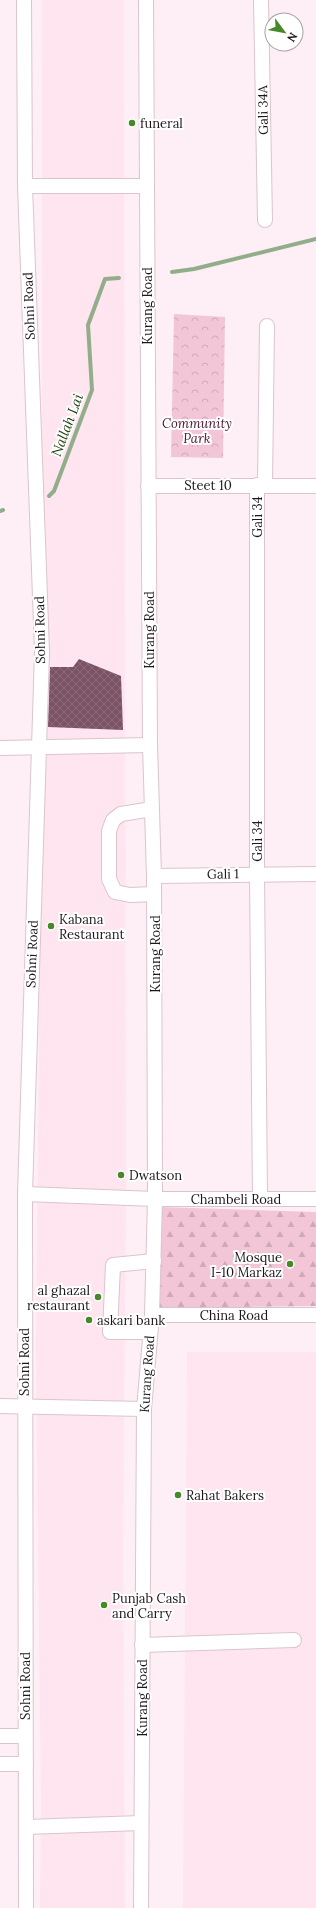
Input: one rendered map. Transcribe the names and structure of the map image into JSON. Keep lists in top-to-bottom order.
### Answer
{
  "streets": {
    "street": [
      "Gali 34A",
      "Sohni Road",
      "Kurang Road",
      "Steet 10",
      "Gali 34",
      "Gali 1",
      "Chambeli Road",
      "China Road"
    ]
  },
  "crossings": [
    ["Sohni Road", "Chambeli Road"],
    ["Kurang Road", "Steet 10"],
    ["Kurang Road", "Gali 1"],
    ["Kurang Road", "Chambeli Road"],
    ["Kurang Road", "China Road"],
    ["Steet 10", "Gali 34"],
    ["Gali 34", "Gali 1"],
    ["Gali 34", "Chambeli Road"]
  ],
  "water": ["Nallah Lai"],
  "parks": ["Community Park"],
  "places": [
    "funeral",
    "Kabana Restaurant",
    "Dwatson",
    "Mosque I-10 Markaz",
    "al ghazal restaurant",
    "askari bank",
    "Rahat Bakers",
    "Punjab Cash and Carry"
  ],
  "north": "bottom right"
}
